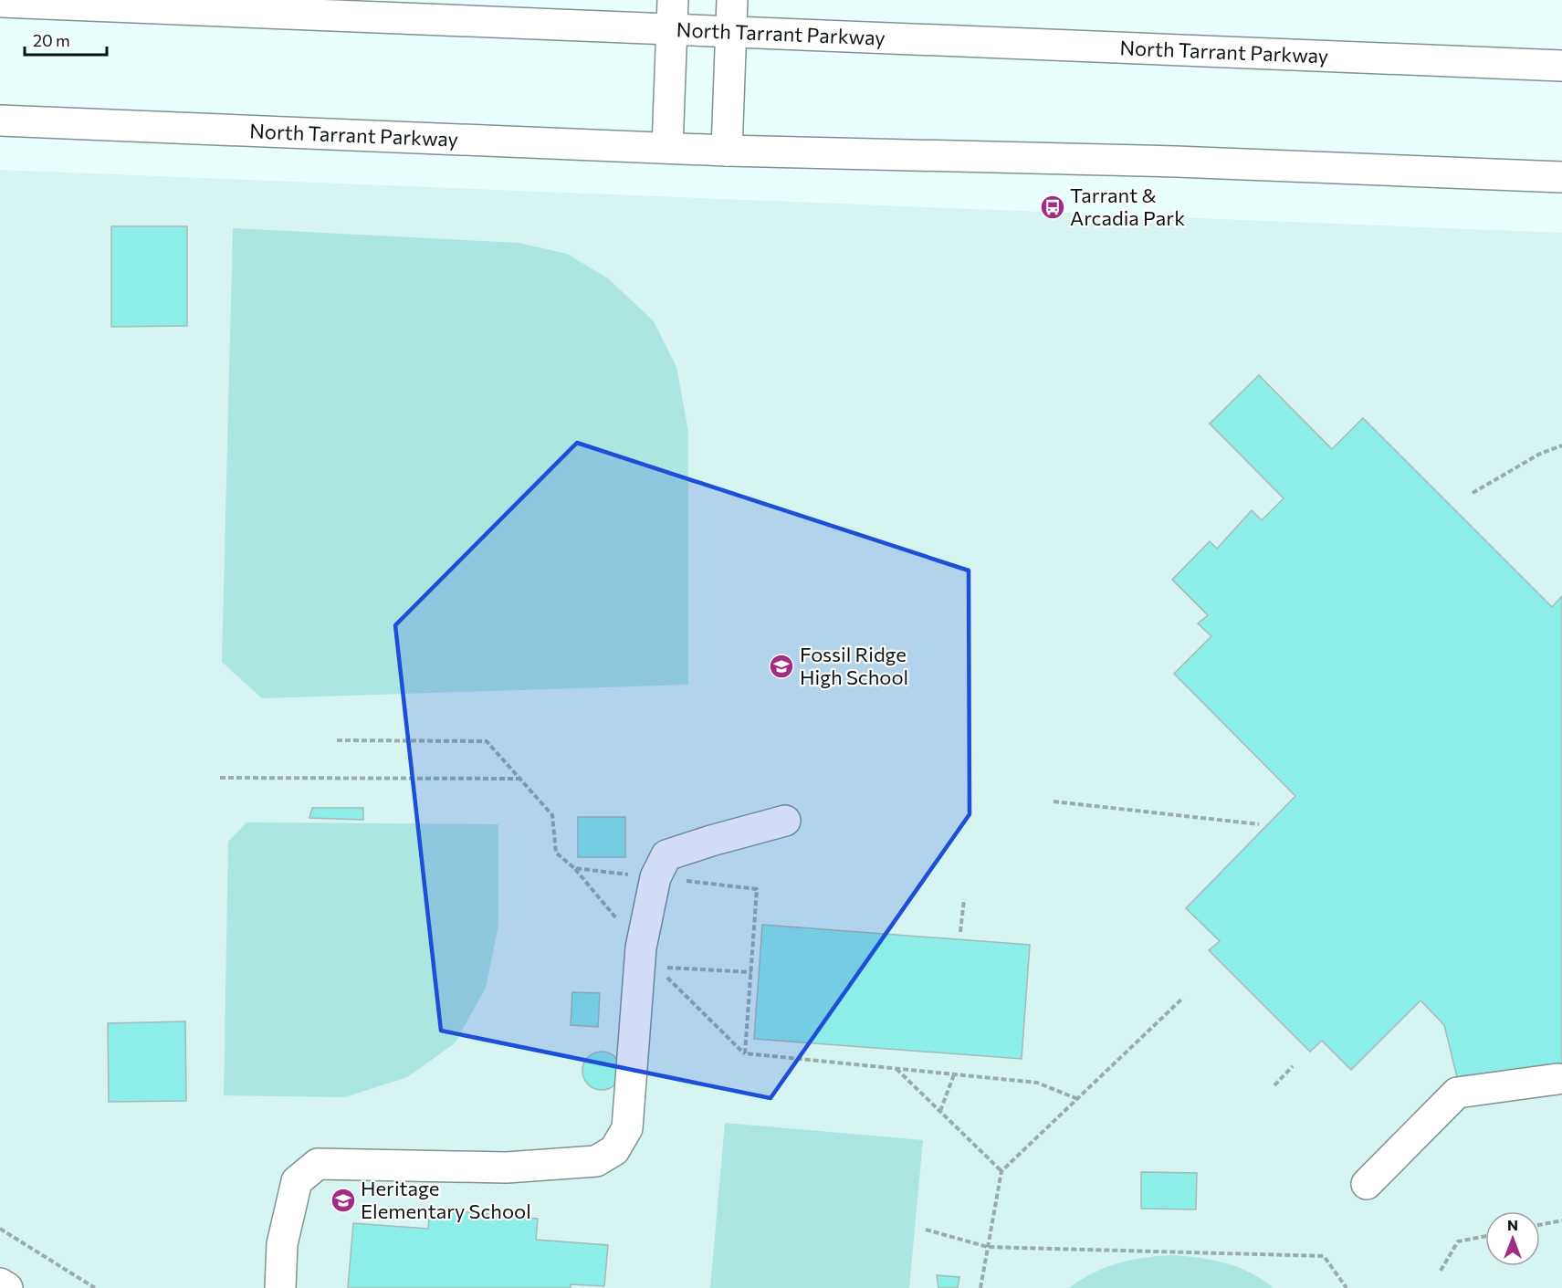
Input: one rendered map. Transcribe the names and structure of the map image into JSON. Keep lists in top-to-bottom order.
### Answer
{
  "streets": {
    "main road": ["North Tarrant Parkway"]
  },
  "places": {
    "bus stop": ["Tarrant & Arcadia Park"],
    "school or university": ["Fossil Ridge High School", "Heritage Elementary School"]
  },
  "scale_bar": "20 m",
  "north": "top"
}
